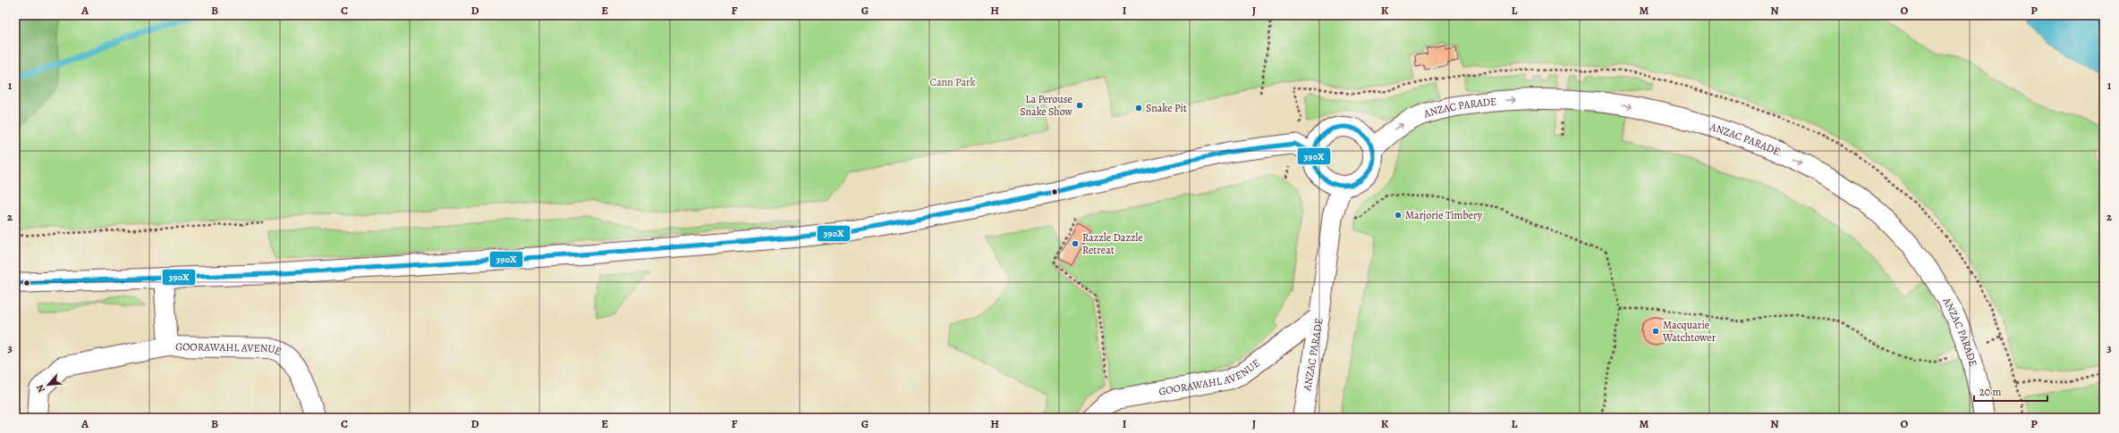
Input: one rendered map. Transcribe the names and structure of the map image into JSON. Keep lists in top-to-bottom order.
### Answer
{
  "streets": {
    "main road": ["ANZAC PARADE", "GOORAWAHL AVENUE"]
  },
  "crossings": [
    ["ANZAC PARADE", "GOORAWAHL AVENUE"]
  ],
  "one_way": ["ANZAC PARADE"],
  "parks": ["Cann Park"],
  "places": [
    "La Perouse Snake Show",
    "Snake Pit",
    "Marjorie Timbery",
    "Razzle Dazzle Retreat",
    "Macquarie Watchtower"
  ],
  "lines": ["transit line 390X"],
  "scale_bar": "20 m",
  "north": "bottom left",
  "grid": {
    "columns": [
      "A",
      "B",
      "C",
      "D",
      "E",
      "F",
      "G",
      "H",
      "I",
      "J",
      "K",
      "L",
      "M",
      "N",
      "O",
      "P"
    ],
    "rows": ["1", "2", "3"]
  }
}
